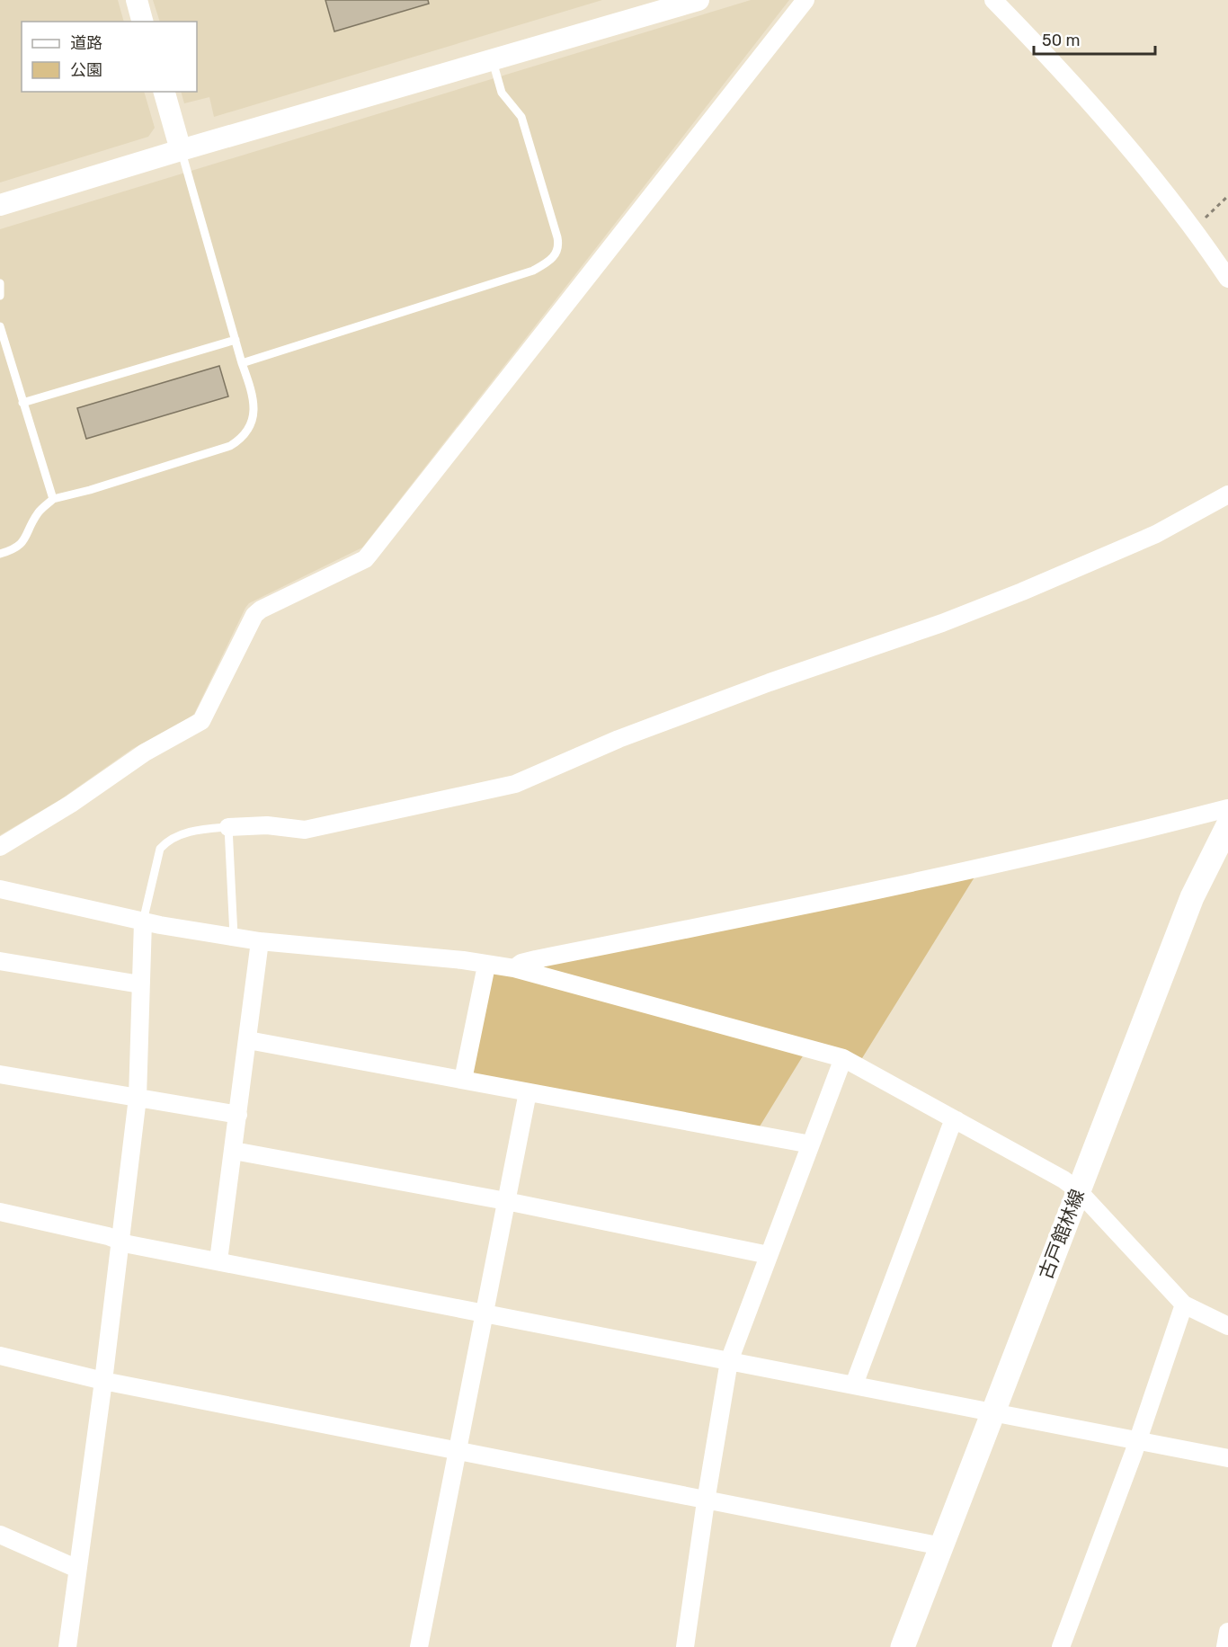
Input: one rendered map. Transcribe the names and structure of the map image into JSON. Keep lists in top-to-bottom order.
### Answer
{
  "streets": {
    "main road": ["古戸館林線"]
  },
  "legend": ["道路", "公園"],
  "scale_bar": "50 m"
}
